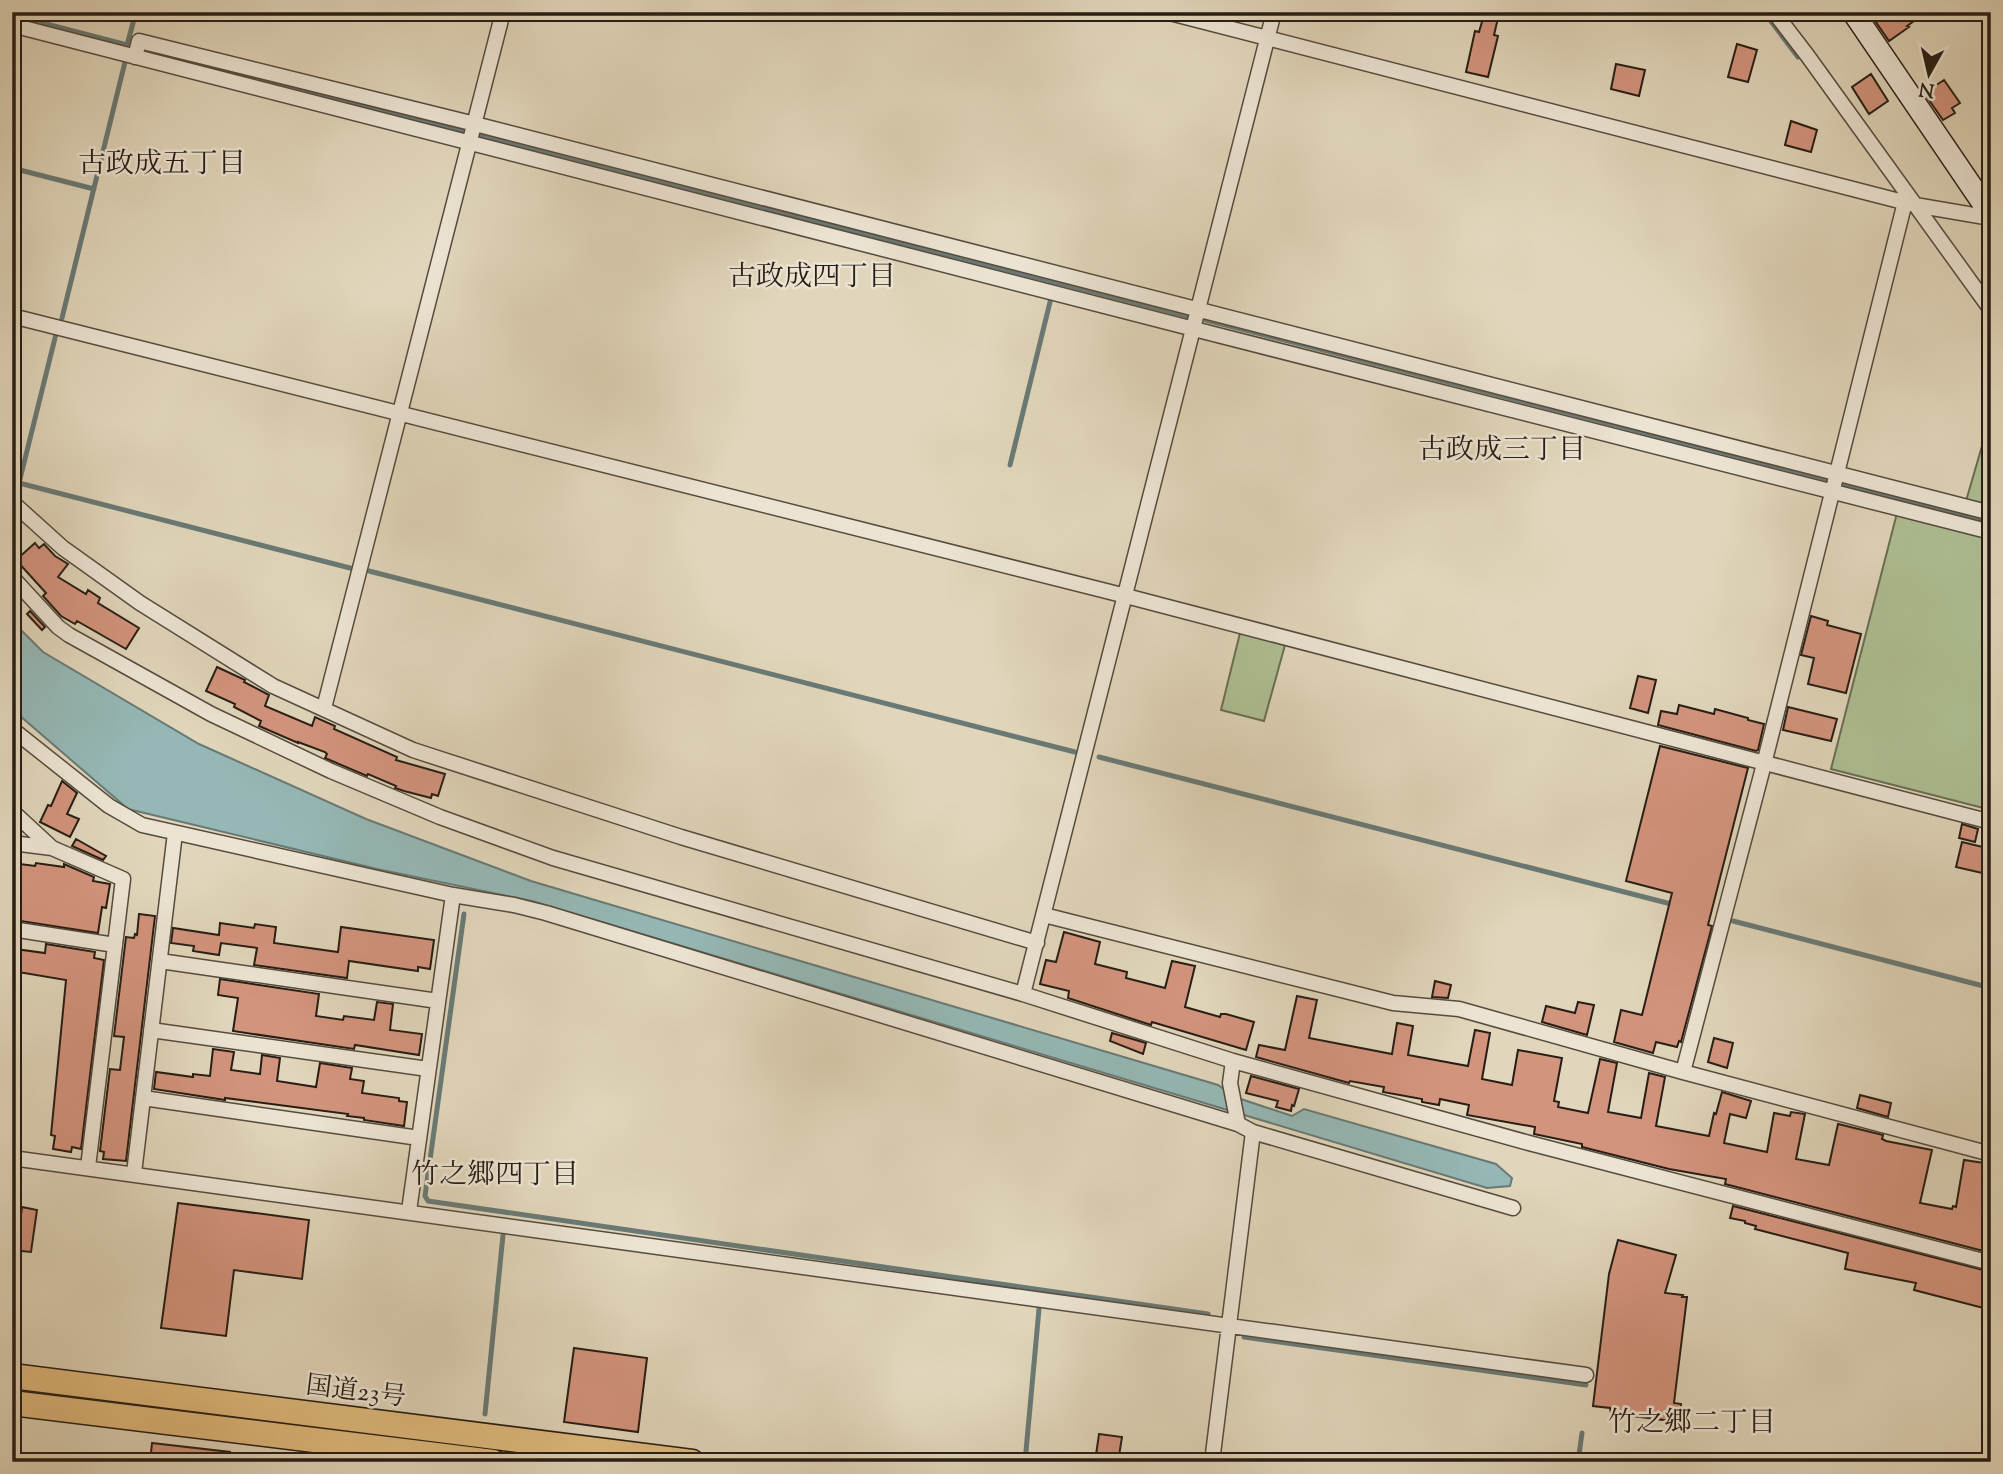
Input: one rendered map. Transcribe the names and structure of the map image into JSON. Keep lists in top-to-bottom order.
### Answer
{
  "streets": {
    "highway": ["国道23号"]
  },
  "districts": [
    "古政成五丁目",
    "古政成四丁目",
    "古政成三丁目",
    "竹之郷四丁目",
    "竹之郷二丁目"
  ],
  "north": "bottom"
}
